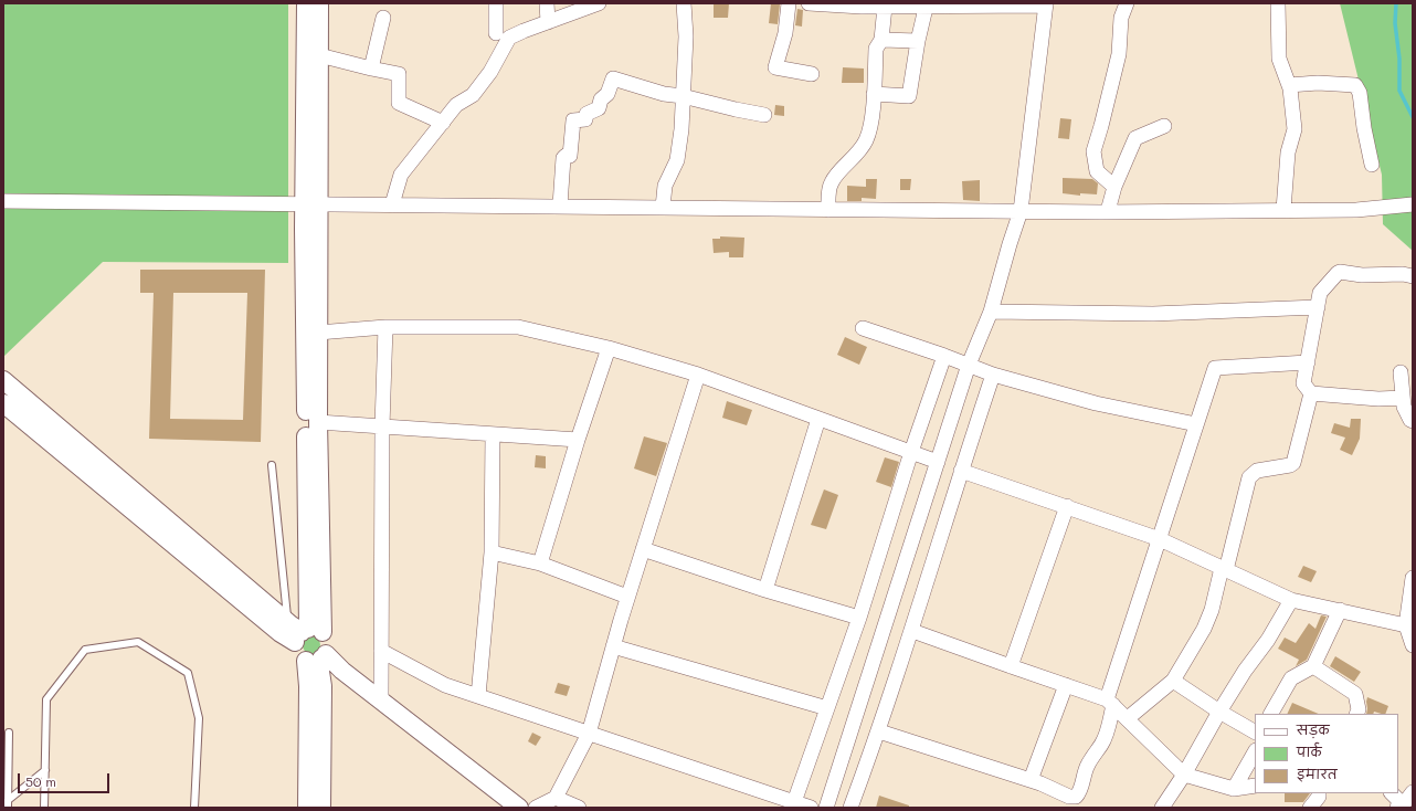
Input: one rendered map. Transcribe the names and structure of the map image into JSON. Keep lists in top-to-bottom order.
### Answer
{
  "legend": ["सड़क", "पार्क", "इमारत"],
  "scale_bar": "50 m"
}
